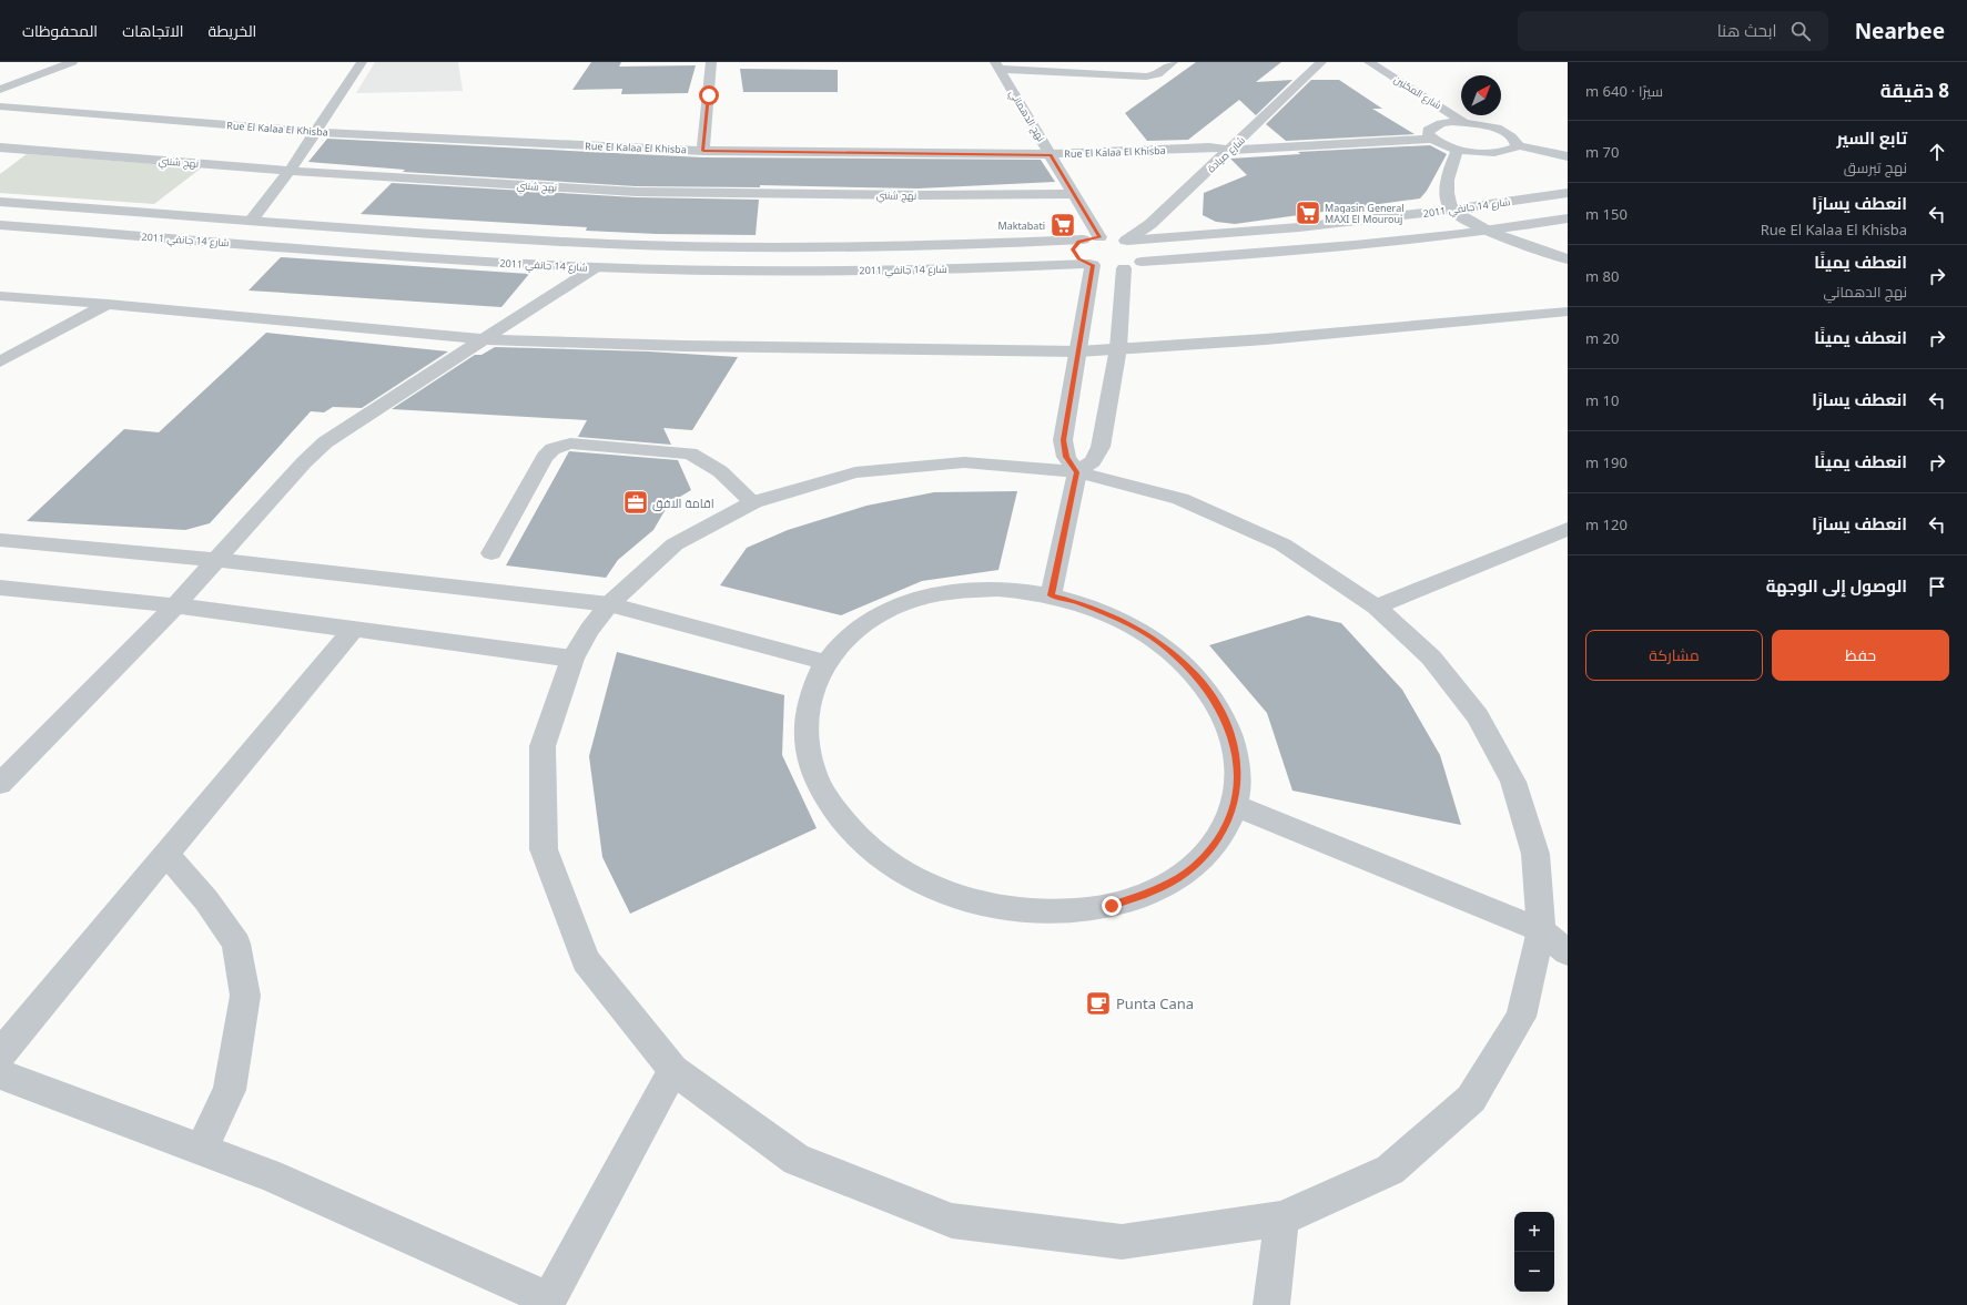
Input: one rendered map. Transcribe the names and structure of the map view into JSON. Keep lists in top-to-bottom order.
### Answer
{
  "streets": {
    "street": [
      "شارع المكنين",
      "نهج الدهماني",
      "Rue El Kalaa El Khisba",
      "شارع صيادة",
      "نهج شنني",
      "شارع 14 جانفي 2011"
    ]
  },
  "crossings": [
    ["نهج الدهماني", "Rue El Kalaa El Khisba"],
    ["نهج الدهماني", "شارع صيادة"],
    ["نهج الدهماني", "نهج شنني"],
    ["نهج الدهماني", "شارع 14 جانفي 2011"],
    ["Rue El Kalaa El Khisba", "شارع صيادة"],
    ["شارع صيادة", "شارع 14 جانفي 2011"]
  ],
  "places": {
    "supermarket": ["Magasin General MAXI El Mourouj", "Maktabati"],
    "office": ["اقامة الافق"],
    "cafe": ["Punta Cana"]
  },
  "north": "top right",
  "page": {
    "header": "Nearbee",
    "search": "ابحث هنا",
    "nav": ["الخريطة", "الاتجاهات", "المحفوظات"],
    "heading": ["8 دقيقة", "سيرًا · 640 m"],
    "list": [
      ["تابع السير", "نهج تبرسق", "70 m"],
      ["انعطف يسارًا", "Rue El Kalaa El Khisba", "150 m"],
      ["انعطف يمينًا", "نهج الدهماني", "80 m"],
      ["انعطف يمينًا", "20 m"],
      ["انعطف يسارًا", "10 m"],
      ["انعطف يمينًا", "190 m"],
      ["انعطف يسارًا", "120 m"],
      "الوصول إلى الوجهة"
    ],
    "buttons": ["حفظ", "مشاركة"],
    "map_buttons": ["+", "−"]
  }
}
